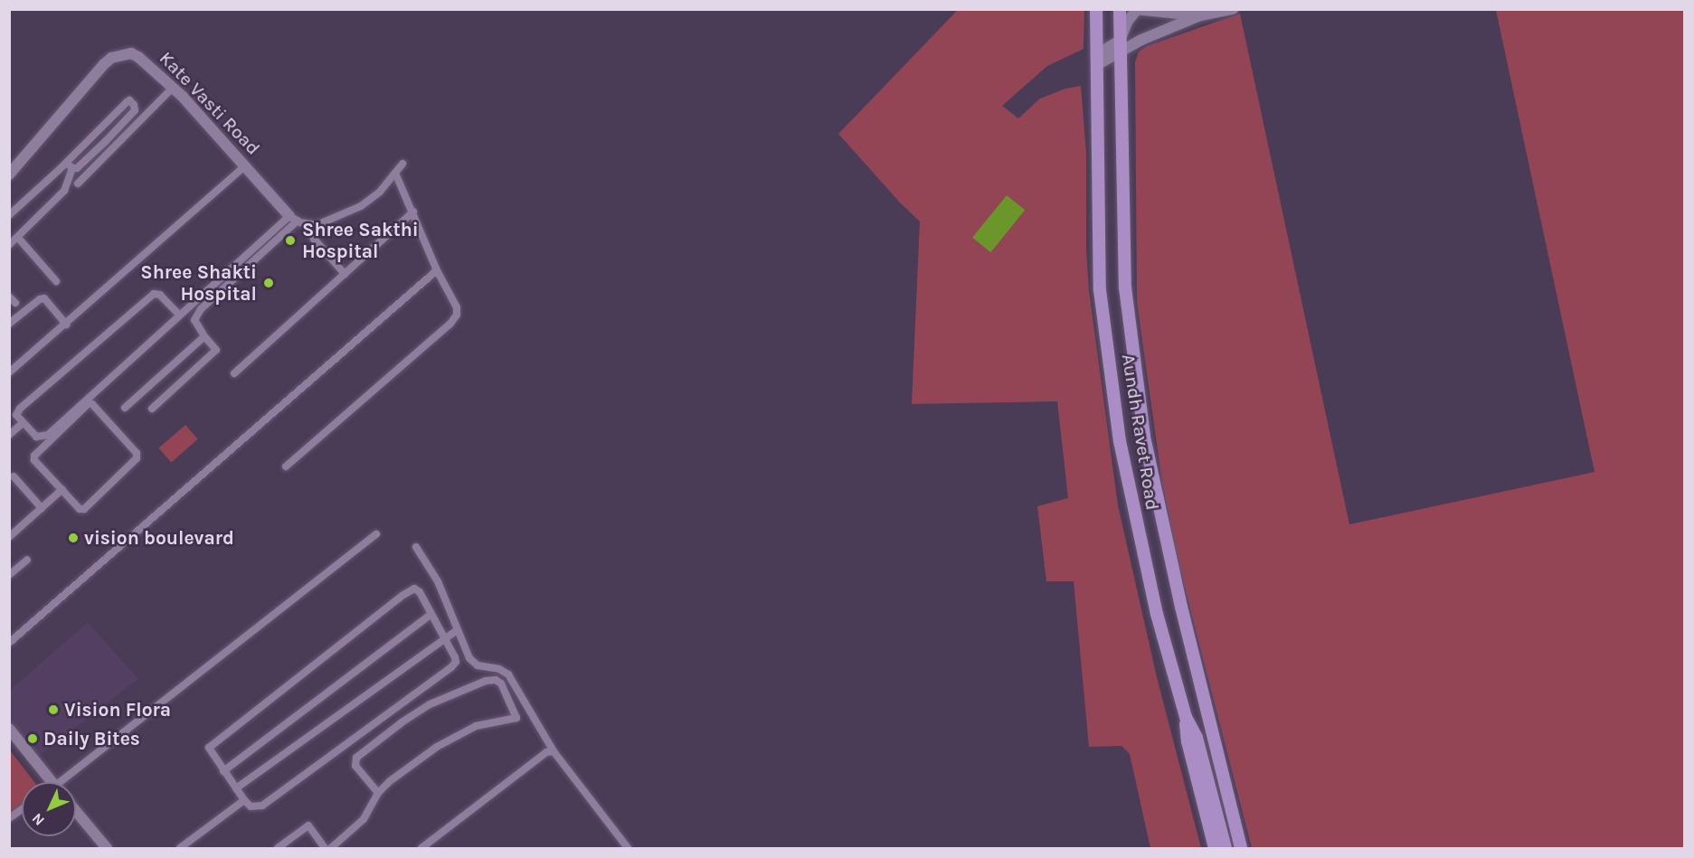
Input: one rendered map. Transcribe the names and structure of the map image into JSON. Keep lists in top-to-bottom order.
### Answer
{
  "streets": {
    "main road": ["Aundh Ravet Road"],
    "street": ["Kate Vasti Road"]
  },
  "places": [
    "Shree Sakthi Hospital",
    "Shree Shakti Hospital",
    "vision boulevard",
    "Vision Flora",
    "Daily Bites"
  ],
  "north": "bottom left"
}
